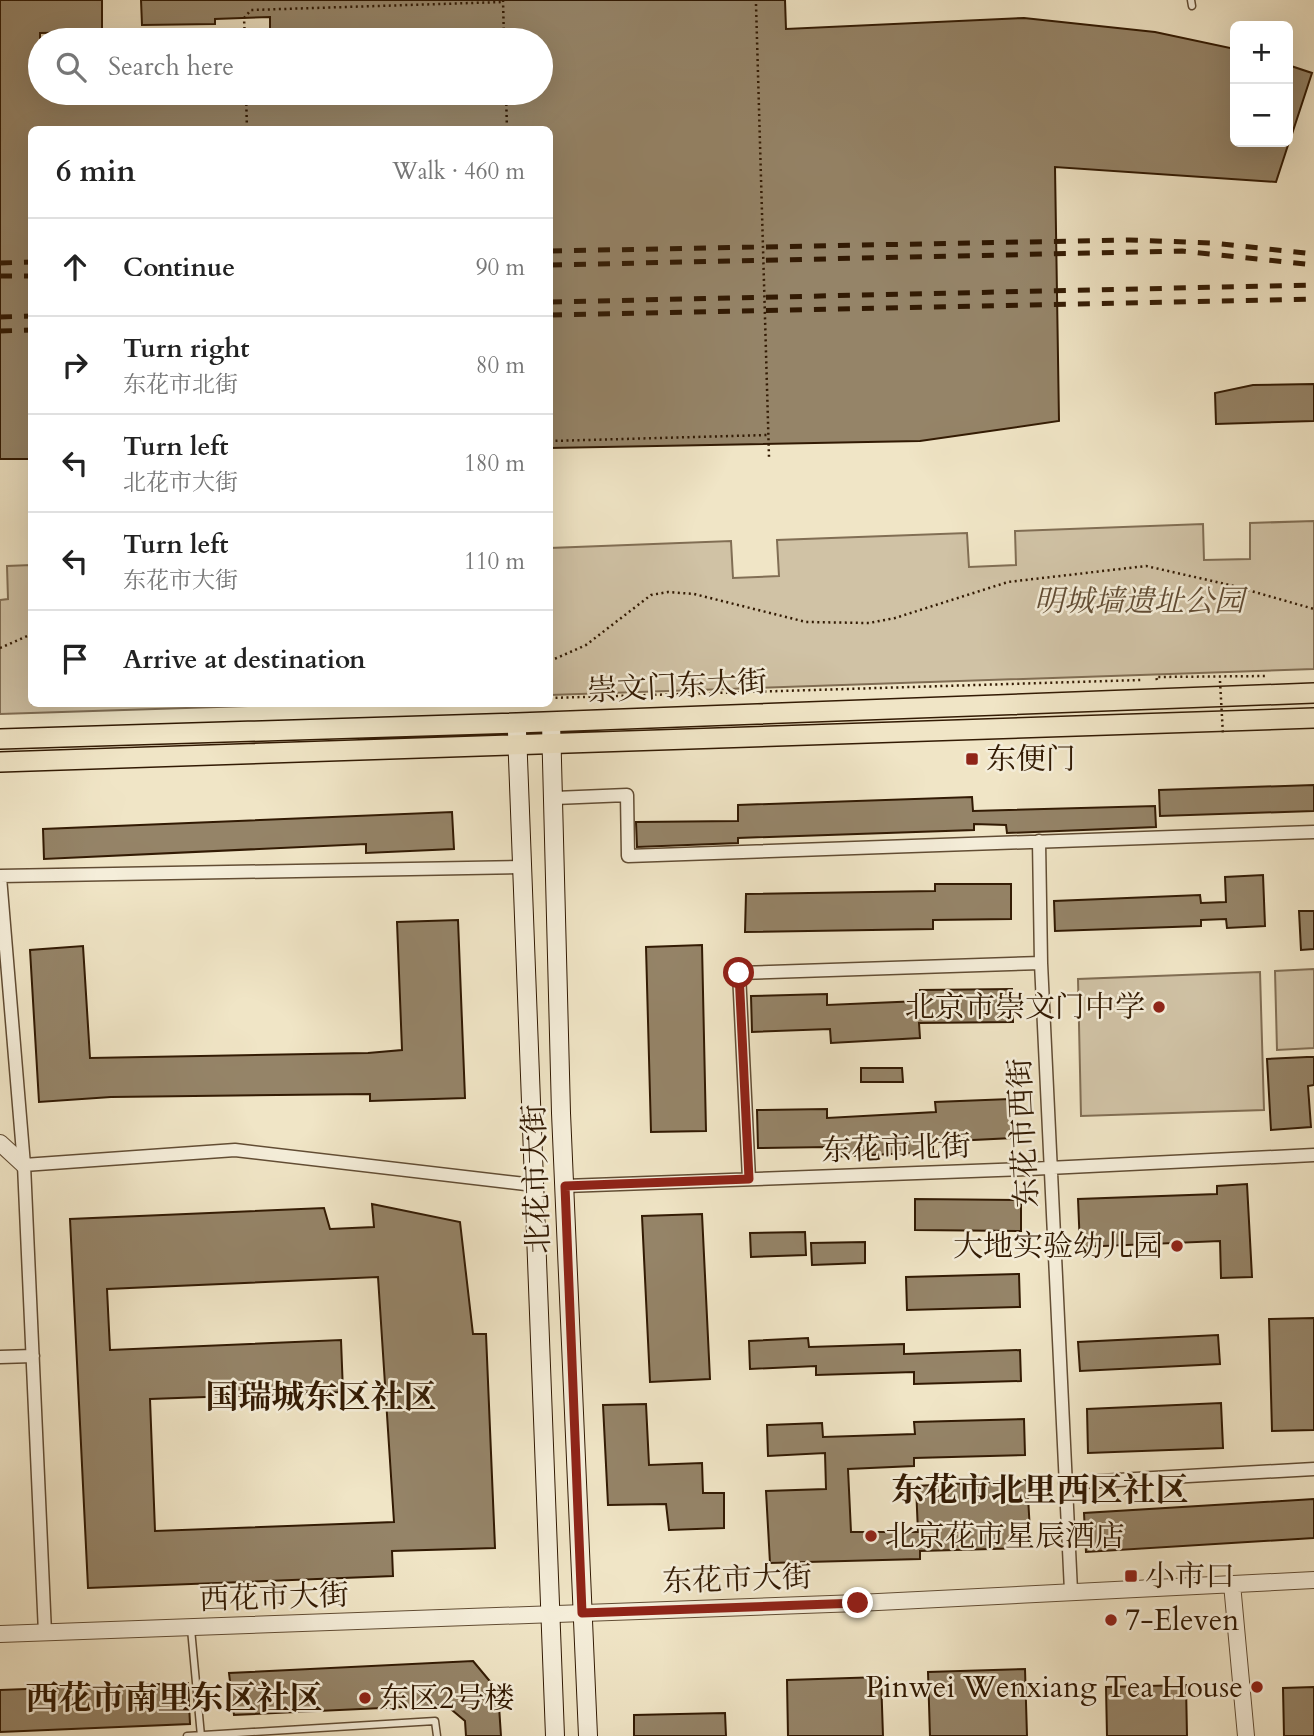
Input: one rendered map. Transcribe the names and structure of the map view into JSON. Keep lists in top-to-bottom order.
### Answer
{
  "streets": {
    "main road": ["崇文门东大街", "北花市大街"],
    "street": [
      "东花市西街",
      "东花市北街",
      "东花市大街",
      "西花市大街"
    ]
  },
  "crossings": [
    ["崇文门东大街", "北花市大街"],
    ["东花市西街", "东花市北街"],
    ["东花市西街", "东花市大街"],
    ["东花市北街", "北花市大街"],
    ["北花市大街", "东花市大街"],
    ["北花市大街", "西花市大街"],
    ["东花市大街", "西花市大街"]
  ],
  "districts": ["国瑞城东区社区", "东花市北里西区社区", "西花市南里东区社区"],
  "parks": ["明城墙遗址公园"],
  "places": {
    "transit": ["东便门", "小市口"],
    "other": [
      "北京市崇文门中学",
      "大地实验幼儿园",
      "北京花市星辰酒店",
      "7-Eleven",
      "Pinwei Wenxiang Tea House",
      "东区2号楼"
    ]
  },
  "page": {
    "map_buttons": ["+", "−"],
    "search": "Search here",
    "heading": ["6 min", "Walk · 460 m"],
    "list": [
      ["Continue", "90 m"],
      ["Turn right", "东花市北街", "80 m"],
      ["Turn left", "北花市大街", "180 m"],
      ["Turn left", "东花市大街", "110 m"],
      "Arrive at destination"
    ]
  }
}
